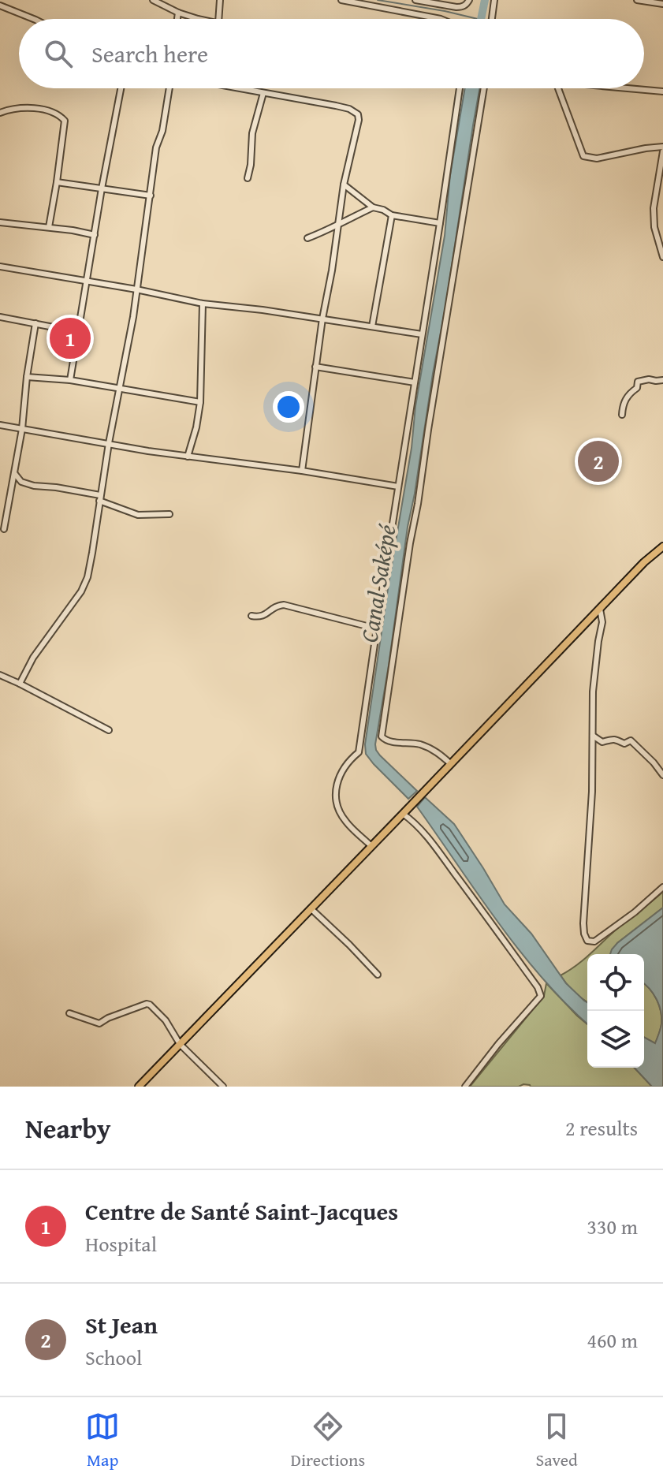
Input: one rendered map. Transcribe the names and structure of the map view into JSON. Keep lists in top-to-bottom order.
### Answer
{
  "water": ["Canal Saképé"],
  "page": {
    "search": "Search here",
    "pins": ["1", "2"],
    "heading": ["Nearby", "2 results"],
    "list": [
      {
        "mark": "1",
        "name": "Centre de Santé Saint-Jacques",
        "note": "Hospital",
        "value": "330 m"
      },
      {
        "mark": "2",
        "name": "St Jean",
        "note": "School",
        "value": "460 m"
      }
    ],
    "nav": ["Map", "Directions", "Saved"]
  }
}
